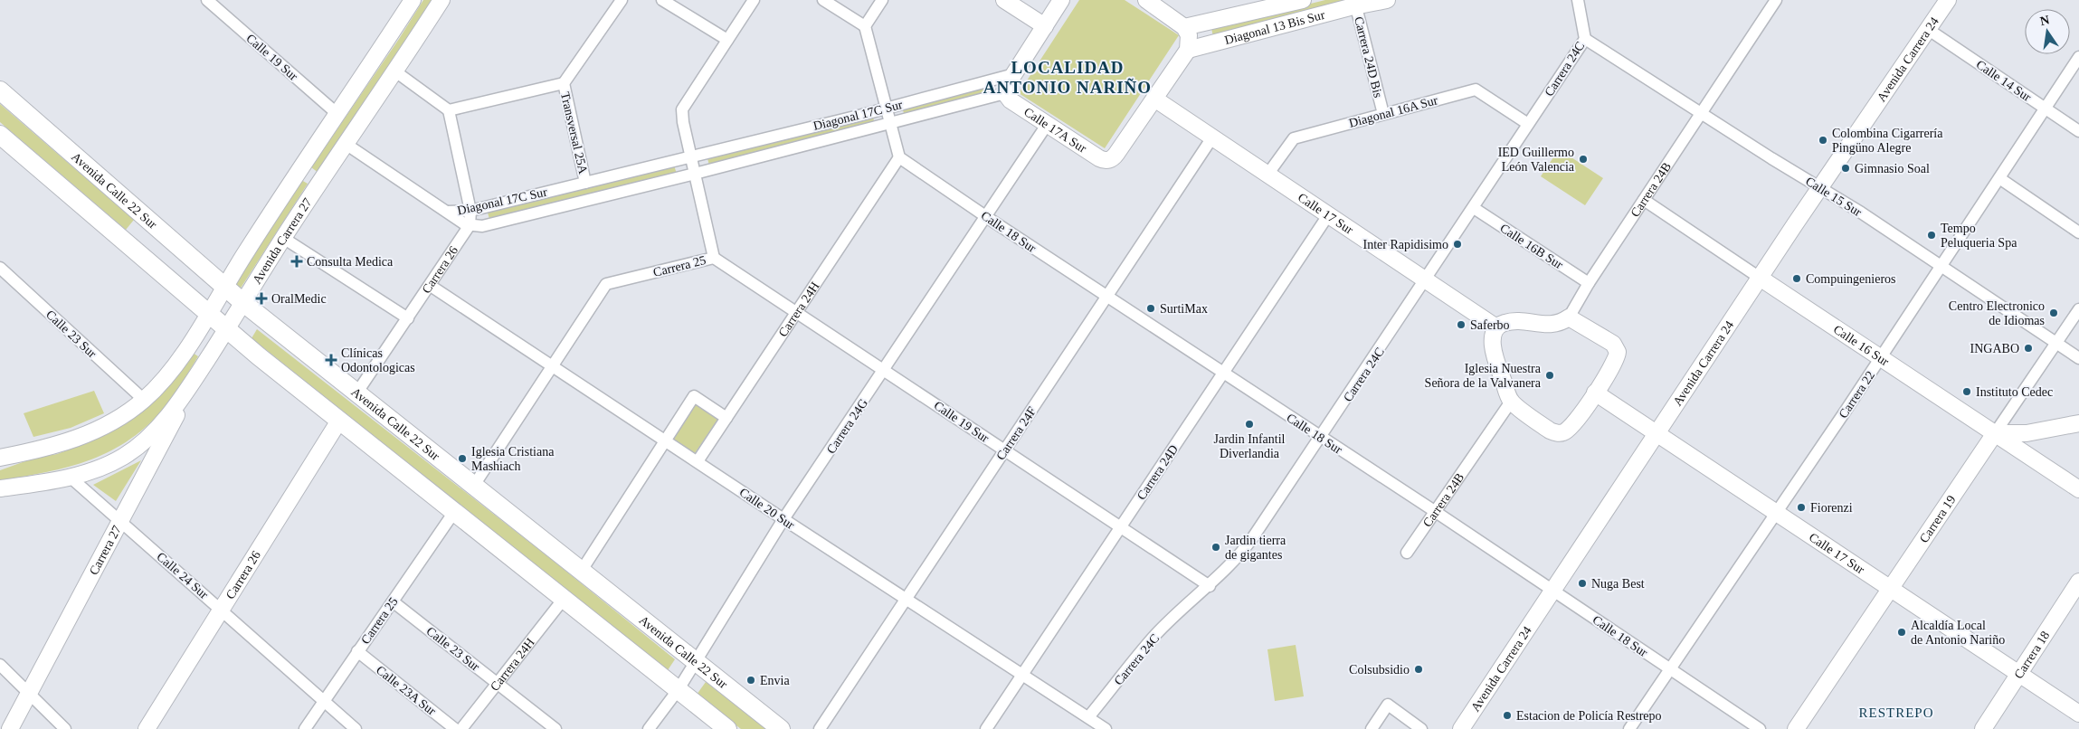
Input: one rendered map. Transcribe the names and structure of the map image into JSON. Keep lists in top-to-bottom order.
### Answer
{
  "streets": {
    "main road": ["Avenida Calle 22 Sur"],
    "street": [
      "Diagonal 13 Bis Sur",
      "Calle 19 Sur",
      "Carrera 24D Bis",
      "Avenida Carrera 24",
      "Carrera 24C",
      "Calle 14 Sur",
      "Diagonal 16A Sur",
      "Diagonal 17C Sur",
      "Calle 17A Sur",
      "Transversal 25A",
      "Carrera 24B",
      "Calle 15 Sur",
      "Calle 17 Sur",
      "Calle 18 Sur",
      "Avenida Carrera 27",
      "Calle 16B Sur",
      "Carrera 25",
      "Carrera 26",
      "Carrera 24H",
      "Calle 23 Sur",
      "Calle 16 Sur",
      "Carrera 22",
      "Carrera 24G",
      "Carrera 24F",
      "Carrera 24D",
      "Calle 20 Sur",
      "Carrera 19",
      "Carrera 27",
      "Calle 24 Sur",
      "Carrera 18",
      "Calle 23A Sur"
    ]
  },
  "crossings": [
    ["Diagonal 13 Bis Sur", "Carrera 24D Bis"],
    ["Calle 19 Sur", "Carrera 24C"],
    ["Calle 19 Sur", "Avenida Carrera 27"],
    ["Calle 19 Sur", "Carrera 25"],
    ["Calle 19 Sur", "Carrera 24H"],
    ["Calle 19 Sur", "Carrera 24G"],
    ["Calle 19 Sur", "Carrera 24F"],
    ["Calle 19 Sur", "Carrera 24D"],
    ["Carrera 24D Bis", "Diagonal 16A Sur"],
    ["Avenida Carrera 24", "Calle 14 Sur"],
    ["Avenida Carrera 24", "Calle 15 Sur"],
    ["Avenida Carrera 24", "Calle 17 Sur"],
    ["Avenida Carrera 24", "Calle 18 Sur"],
    ["Avenida Carrera 24", "Calle 16 Sur"],
    ["Carrera 24C", "Diagonal 16A Sur"],
    ["Carrera 24C", "Calle 15 Sur"],
    ["Carrera 24C", "Calle 17 Sur"],
    ["Carrera 24C", "Calle 18 Sur"],
    ["Carrera 24C", "Calle 16B Sur"],
    ["Carrera 24C", "Calle 20 Sur"],
    ["Calle 14 Sur", "Carrera 22"],
    ["Diagonal 16A Sur", "Calle 17 Sur"],
    ["Diagonal 17C Sur", "Calle 17A Sur"],
    ["Diagonal 17C Sur", "Transversal 25A"],
    ["Diagonal 17C Sur", "Carrera 25"],
    ["Diagonal 17C Sur", "Carrera 26"],
    ["Calle 17A Sur", "Calle 17 Sur"],
    ["Calle 17A Sur", "Carrera 24G"],
    ["Avenida Calle 22 Sur", "Avenida Carrera 27"],
    ["Avenida Calle 22 Sur", "Carrera 25"],
    ["Avenida Calle 22 Sur", "Carrera 26"],
    ["Avenida Calle 22 Sur", "Carrera 24G"],
    ["Carrera 24B", "Calle 15 Sur"],
    ["Carrera 24B", "Calle 17 Sur"],
    ["Carrera 24B", "Calle 18 Sur"],
    ["Carrera 24B", "Calle 16B Sur"],
    ["Carrera 24B", "Calle 16 Sur"],
    ["Calle 15 Sur", "Carrera 22"],
    ["Calle 15 Sur", "Carrera 19"],
    ["Calle 17 Sur", "Carrera 22"],
    ["Calle 17 Sur", "Carrera 24F"],
    ["Calle 17 Sur", "Carrera 24D"],
    ["Calle 17 Sur", "Carrera 19"],
    ["Calle 17 Sur", "Carrera 18"],
    ["Calle 18 Sur", "Carrera 24H"],
    ["Calle 18 Sur", "Carrera 22"],
    ["Calle 18 Sur", "Carrera 24G"],
    ["Calle 18 Sur", "Carrera 24F"],
    ["Calle 18 Sur", "Carrera 24D"],
    ["Avenida Carrera 27", "Calle 23 Sur"],
    ["Avenida Carrera 27", "Carrera 27"],
    ["Avenida Carrera 27", "Calle 24 Sur"],
    ["Carrera 25", "Calle 23 Sur"],
    ["Carrera 25", "Calle 20 Sur"],
    ["Carrera 25", "Calle 24 Sur"],
    ["Carrera 25", "Calle 23A Sur"],
    ["Carrera 26", "Calle 20 Sur"],
    ["Carrera 26", "Calle 24 Sur"],
    ["Carrera 24H", "Calle 23 Sur"],
    ["Carrera 24H", "Calle 20 Sur"],
    ["Calle 16 Sur", "Carrera 22"],
    ["Calle 16 Sur", "Carrera 19"],
    ["Carrera 24G", "Calle 20 Sur"],
    ["Carrera 24F", "Calle 20 Sur"],
    ["Carrera 24D", "Calle 20 Sur"],
    ["Carrera 27", "Calle 24 Sur"]
  ],
  "districts": ["LOCALIDAD ANTONIO NARIÑO", "RESTREPO"],
  "places": {
    "other": [
      "Colombina Cigarrería Pingüno Alegre",
      "IED Guillermo León Valencia",
      "Gimnasio Soal",
      "Tempo Peluqueria Spa",
      "Inter Rapidisimo",
      "Compuingenieros",
      "SurtiMax",
      "Centro Electronico de Idiomas",
      "Saferbo",
      "INGABO",
      "Iglesia Nuestra Señora de la Valvanera",
      "Instituto Cedec",
      "Jardin Infantil Diverlandia",
      "Iglesia Cristiana Mashiach",
      "Fiorenzi",
      "Jardin tierra de gigantes",
      "Nuga Best",
      "Alcaldía Local de Antonio Nariño",
      "Colsubsidio",
      "Envia",
      "Estacion de Policía Restrepo"
    ],
    "health": ["Consulta Medica", "OralMedic", "Clínicas Odontologicas"]
  },
  "north": "top"
}
